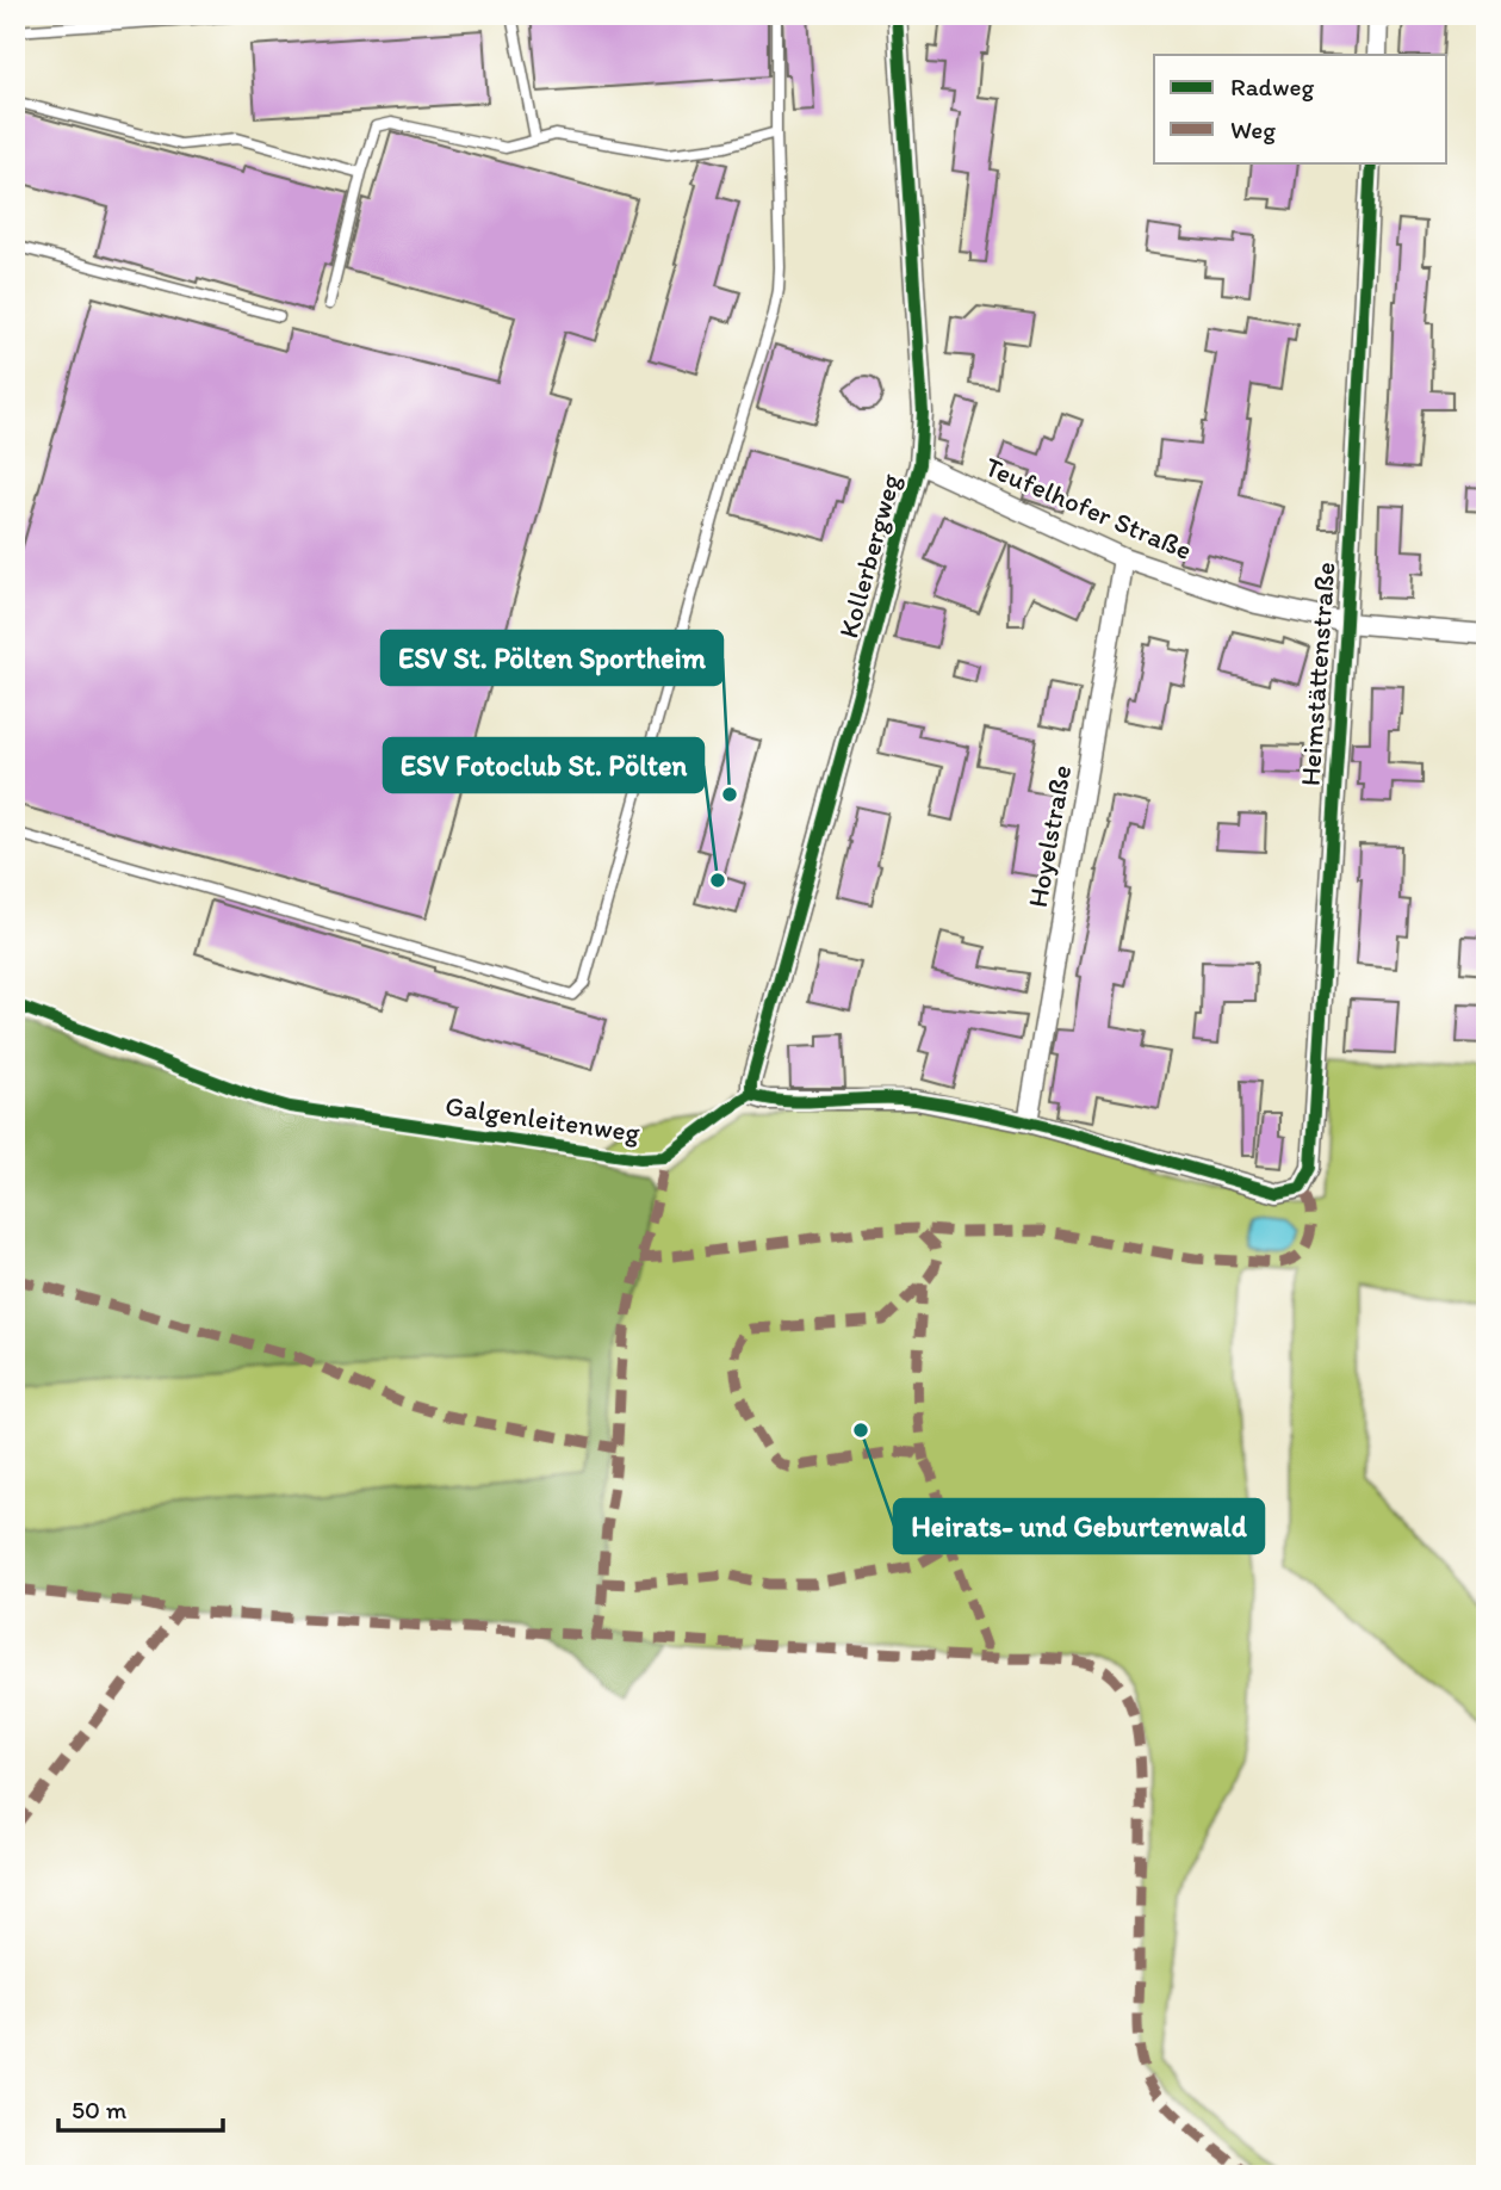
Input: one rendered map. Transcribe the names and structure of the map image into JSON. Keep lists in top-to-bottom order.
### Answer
{
  "streets": {
    "street": [
      "Teufelhofer Straße",
      "Kollerbergweg",
      "Heimstättenstraße",
      "Hoyelstraße"
    ],
    "cycle path": ["Galgenleitenweg"]
  },
  "crossings": [
    ["Teufelhofer Straße", "Kollerbergweg"],
    ["Teufelhofer Straße", "Heimstättenstraße"],
    ["Teufelhofer Straße", "Hoyelstraße"],
    ["Kollerbergweg", "Heimstättenstraße"],
    ["Kollerbergweg", "Hoyelstraße"],
    ["Heimstättenstraße", "Hoyelstraße"]
  ],
  "places": ["ESV St. Pölten Sportheim", "ESV Fotoclub St. Pölten", "Heirats- und Geburtenwald"],
  "legend": ["Radweg", "Weg"],
  "scale_bar": "50 m"
}
